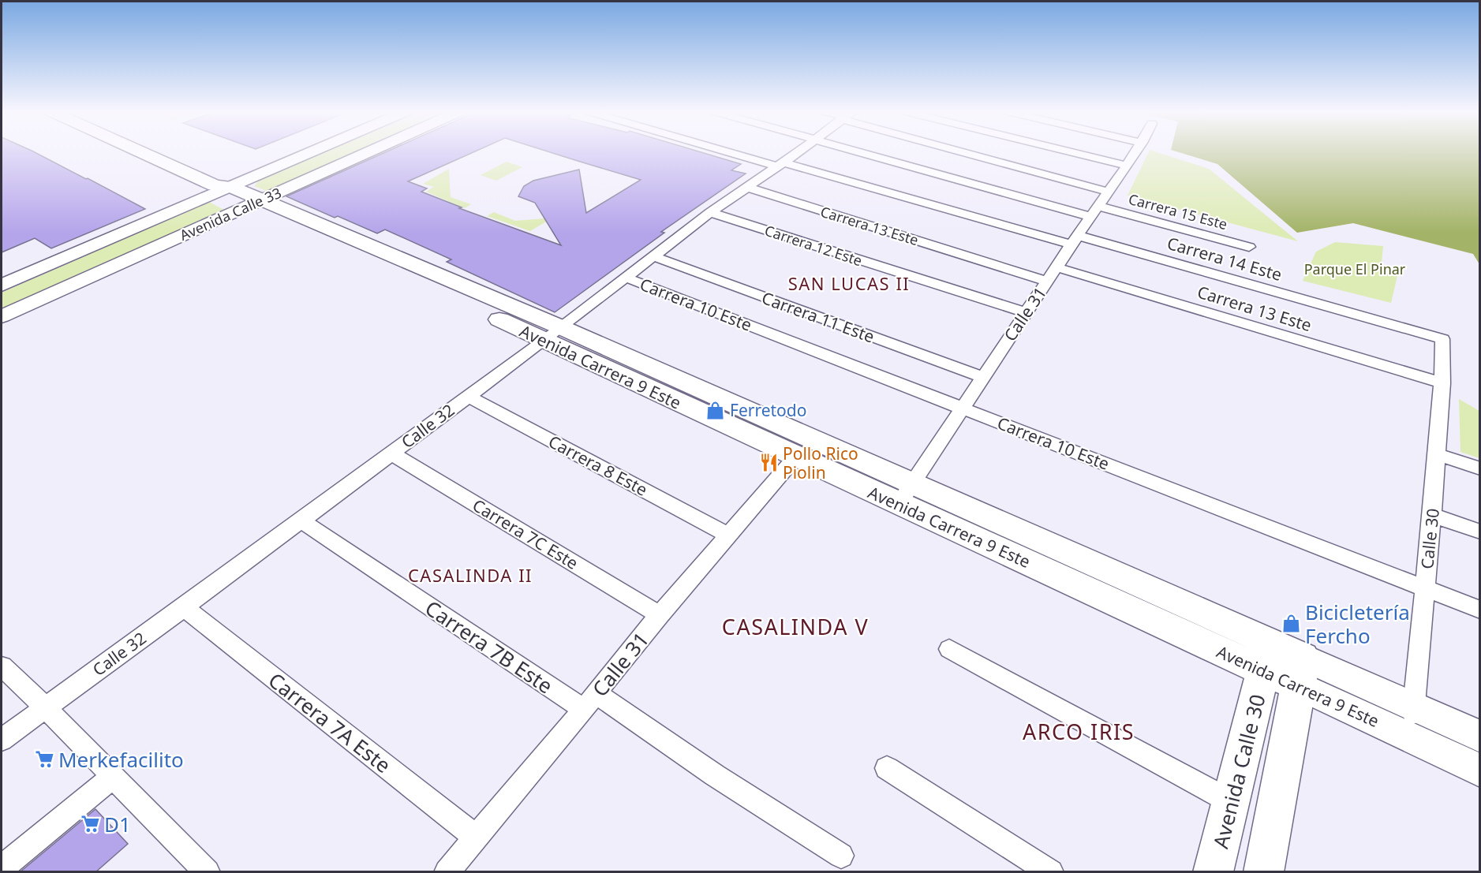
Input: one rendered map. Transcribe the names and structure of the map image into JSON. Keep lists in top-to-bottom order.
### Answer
{
  "streets": {
    "main road": ["Avenida Carrera 9 Este", "Avenida Calle 30"],
    "street": [
      "Carrera 15 Este",
      "Avenida Calle 33",
      "Carrera 13 Este",
      "Carrera 12 Este",
      "Carrera 14 Este",
      "Carrera 10 Este",
      "Calle 31",
      "Carrera 11 Este",
      "Calle 32",
      "Carrera 8 Este",
      "Carrera 7C Este",
      "Calle 30",
      "Carrera 7B Este",
      "Carrera 7A Este"
    ]
  },
  "crossings": [
    ["Carrera 15 Este", "Calle 31"],
    ["Avenida Calle 33", "Avenida Carrera 9 Este"],
    ["Carrera 13 Este", "Calle 31"],
    ["Carrera 13 Este", "Calle 32"],
    ["Carrera 13 Este", "Calle 30"],
    ["Carrera 12 Este", "Calle 31"],
    ["Carrera 12 Este", "Calle 32"],
    ["Carrera 14 Este", "Calle 31"],
    ["Carrera 14 Este", "Calle 32"],
    ["Carrera 14 Este", "Calle 30"],
    ["Carrera 10 Este", "Calle 31"],
    ["Carrera 10 Este", "Calle 32"],
    ["Carrera 10 Este", "Calle 30"],
    ["Calle 31", "Carrera 11 Este"],
    ["Calle 31", "Avenida Carrera 9 Este"],
    ["Calle 31", "Carrera 8 Este"],
    ["Calle 31", "Carrera 7C Este"],
    ["Calle 31", "Carrera 7B Este"],
    ["Calle 31", "Carrera 7A Este"],
    ["Carrera 11 Este", "Calle 32"],
    ["Avenida Carrera 9 Este", "Calle 32"],
    ["Avenida Carrera 9 Este", "Calle 30"],
    ["Avenida Carrera 9 Este", "Avenida Calle 30"],
    ["Calle 32", "Carrera 8 Este"],
    ["Calle 32", "Carrera 7C Este"],
    ["Calle 32", "Carrera 7B Este"],
    ["Calle 32", "Carrera 7A Este"]
  ],
  "districts": [
    "SAN LUCAS II",
    "CASALINDA II",
    "CASALINDA V",
    "ARCO IRIS"
  ],
  "parks": ["Parque El Pinar"],
  "places": {
    "shop": ["Ferretodo", "Bicicletería Fercho"],
    "restaurant": ["Pollo Rico Piolin"],
    "supermarket": ["Merkefacilito", "D1"]
  }
}
